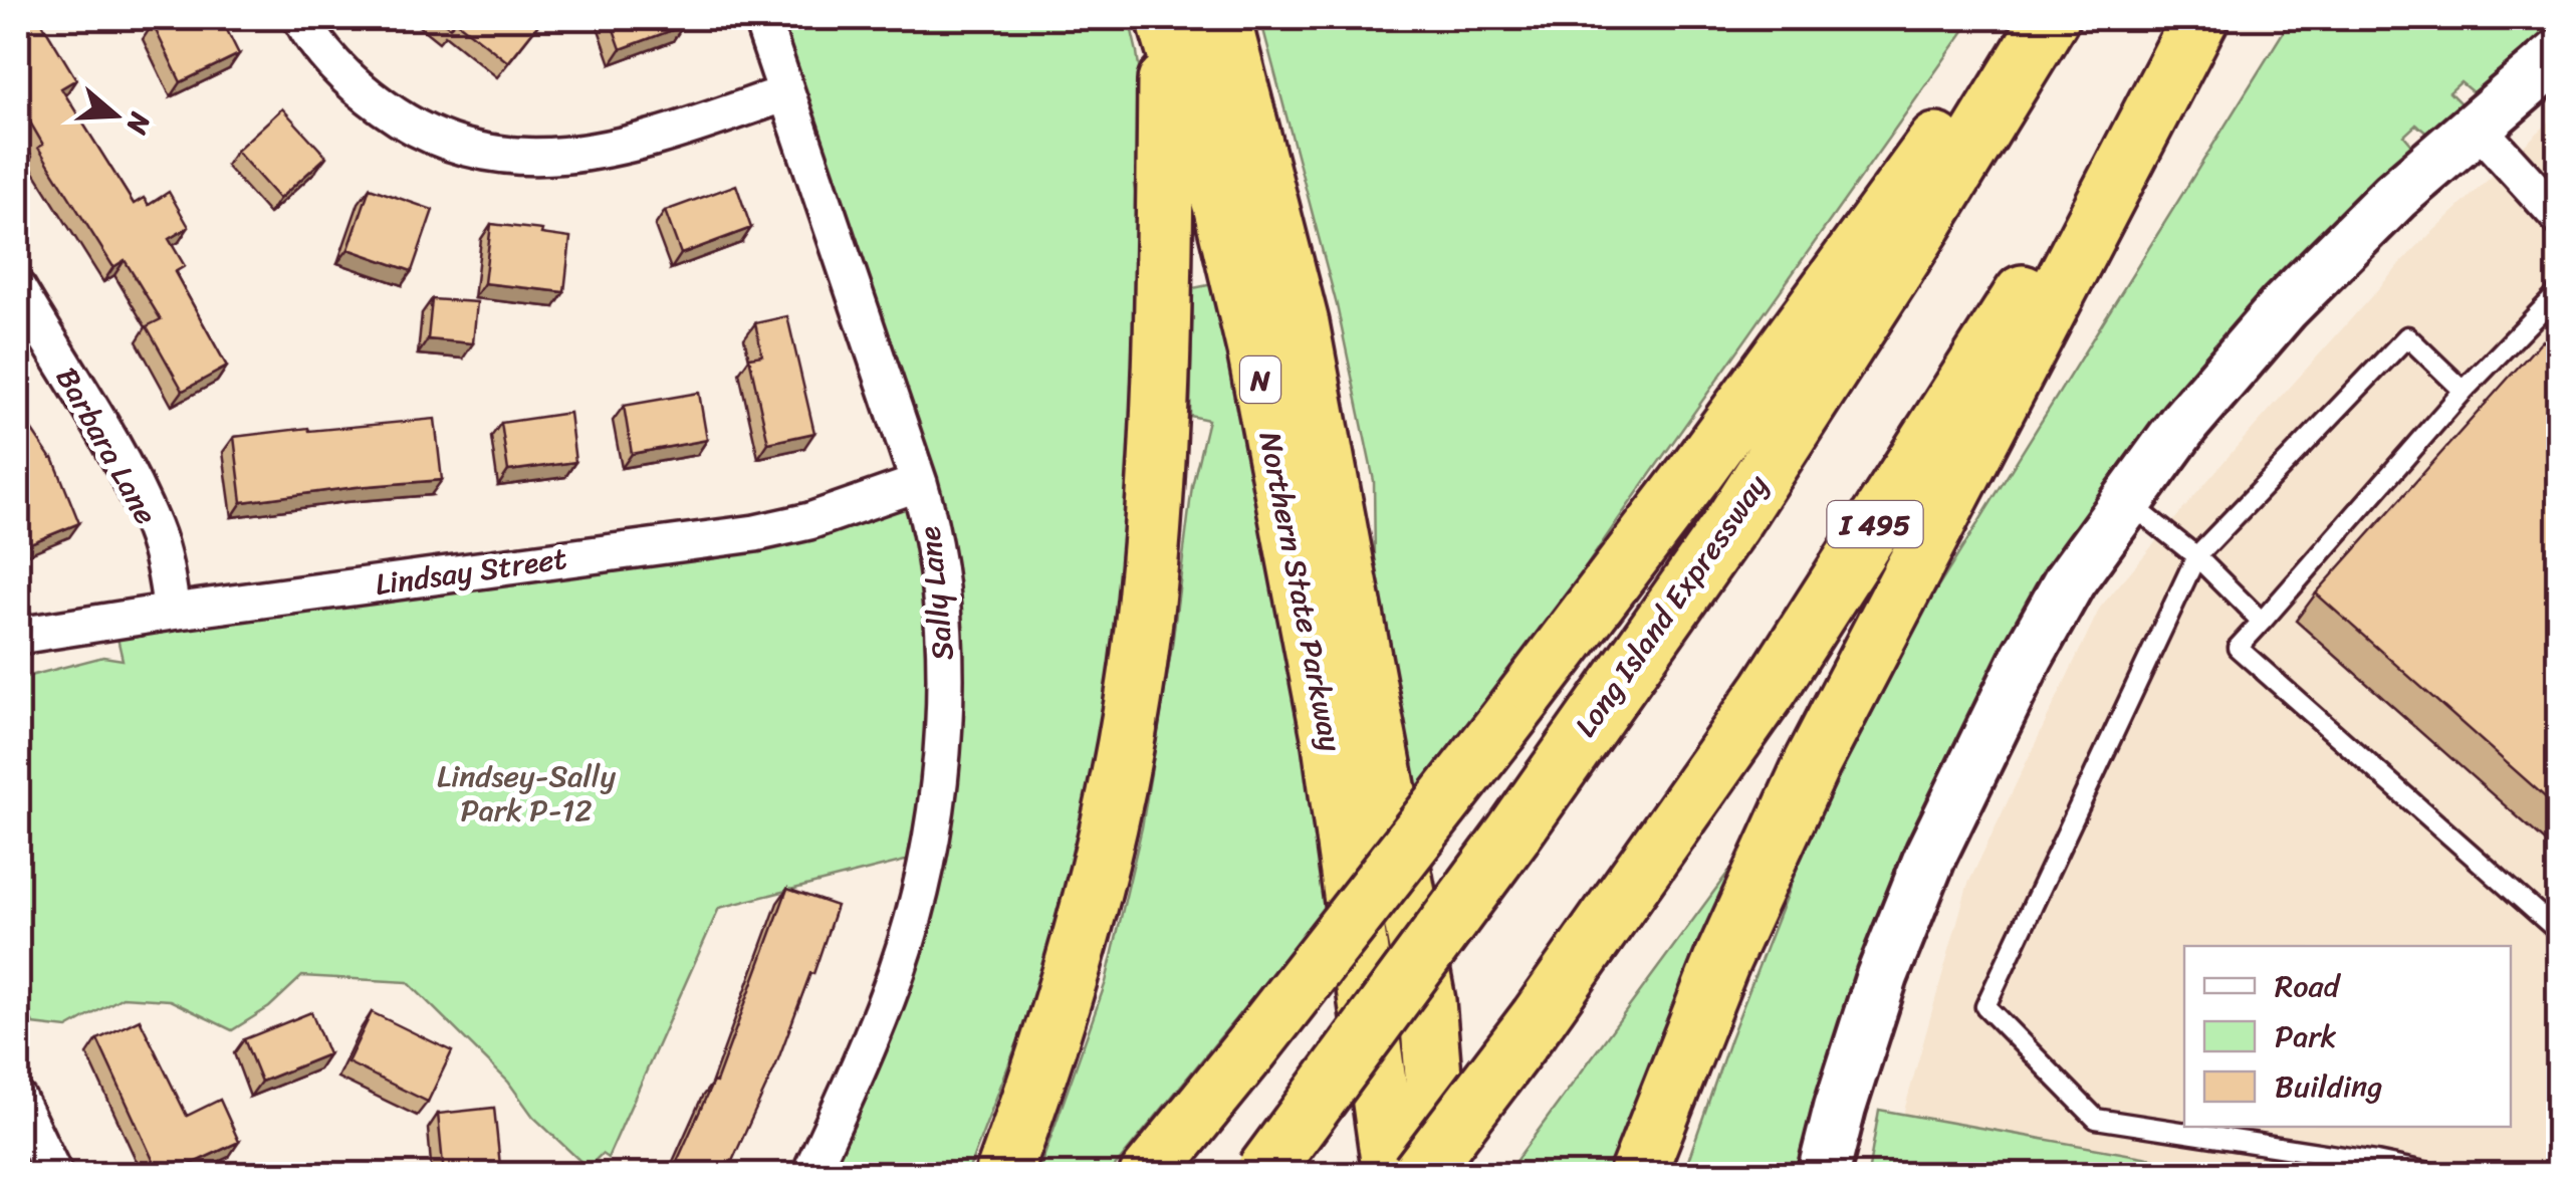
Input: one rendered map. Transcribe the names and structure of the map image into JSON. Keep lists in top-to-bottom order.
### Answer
{
  "streets": {
    "highway": [
      "N",
      "I 495",
      "Northern State Parkway",
      "Long Island Expressway"
    ],
    "street": ["Barbara Lane", "Lindsay Street", "Sally Lane"]
  },
  "crossings": [
    ["Barbara Lane", "Lindsay Street"],
    ["Lindsay Street", "Sally Lane"]
  ],
  "parks": ["Lindsey-Sally Park P-12"],
  "legend": ["Road", "Park", "Building"],
  "north": "right"
}
